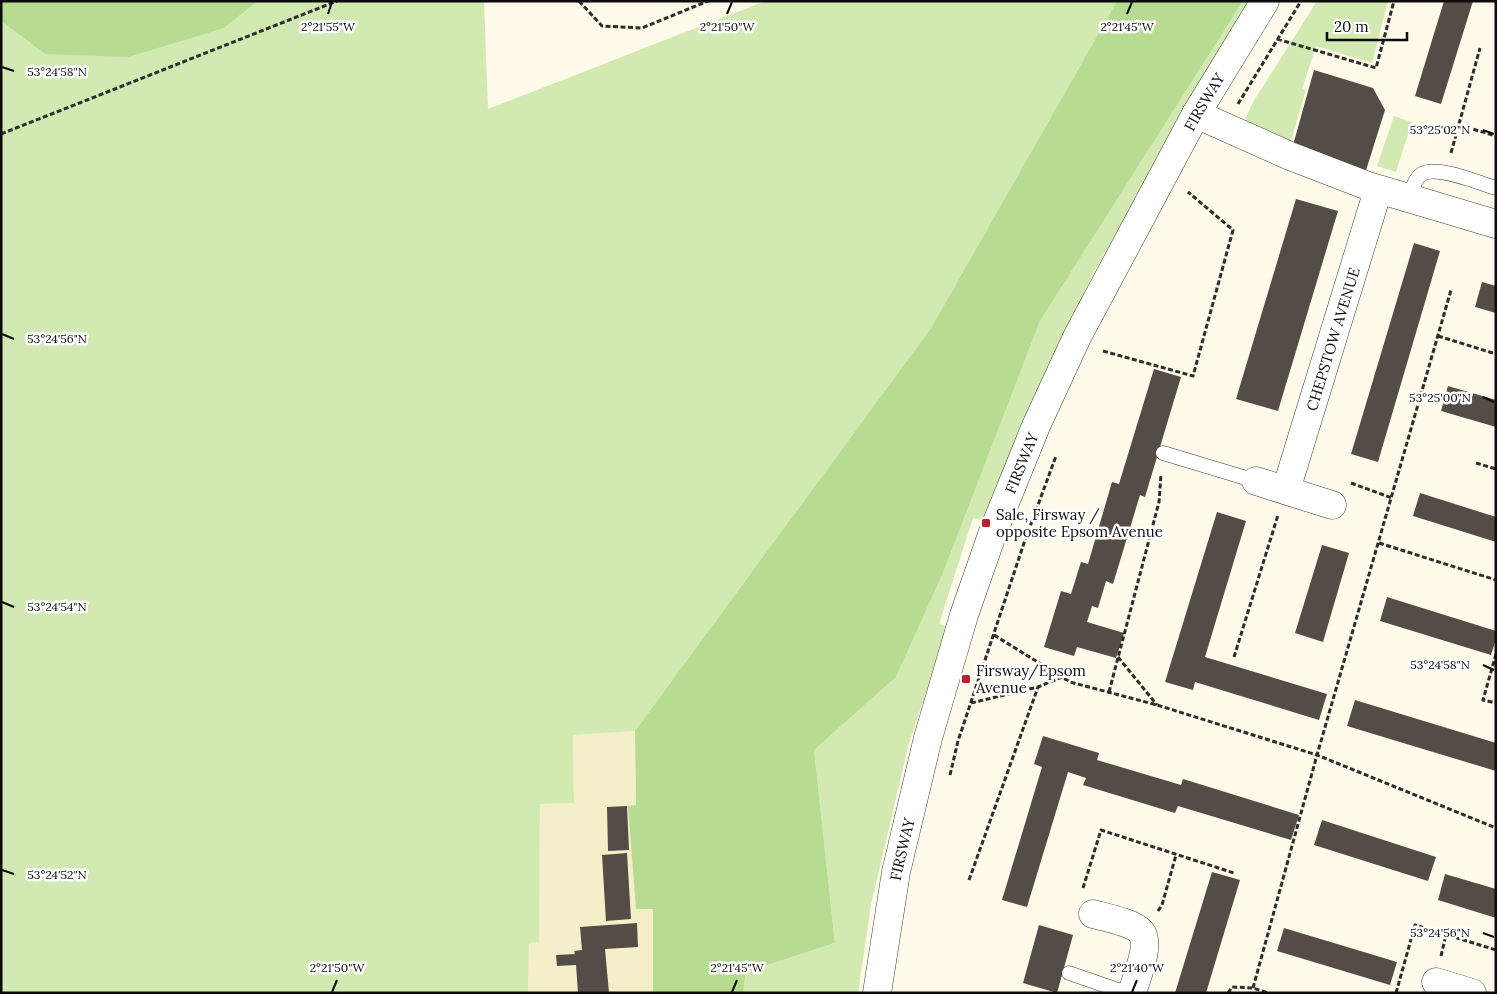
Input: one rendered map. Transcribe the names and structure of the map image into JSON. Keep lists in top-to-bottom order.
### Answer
{
  "streets": {
    "street": ["FIRSWAY", "CHEPSTOW AVENUE"]
  },
  "places": {
    "transit": ["Sale, Firsway / opposite Epsom Avenue", "Firsway/Epsom Avenue"]
  },
  "scale_bar": "20 m",
  "coordinates": [
    "2°21'55\"W",
    "2°21'50\"W",
    "2°21'45\"W",
    "53°24'58\"N",
    "53°25'02\"N",
    "53°24'56\"N",
    "53°25'00\"N",
    "53°24'54\"N",
    "53°24'52\"N",
    "2°21'40\"W"
  ]
}
